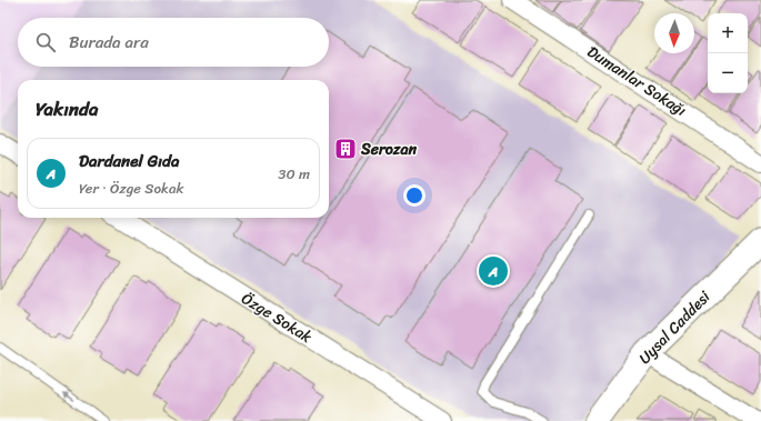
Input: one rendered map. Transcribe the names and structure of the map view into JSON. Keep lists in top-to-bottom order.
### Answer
{
  "streets": {
    "street": ["Dumanlar Sokağı", "Özge Sokak", "Uysal Caddesi"]
  },
  "places": {
    "building": ["Serozan"]
  },
  "north": "bottom",
  "page": {
    "map_buttons": ["+", "−"],
    "search": "Burada ara",
    "heading": "Yakında",
    "list": [
      {
        "mark": "A",
        "name": "Dardanel Gıda",
        "note": "Yer · Özge Sokak",
        "value": "30 m"
      }
    ],
    "pins": "A"
  }
}
